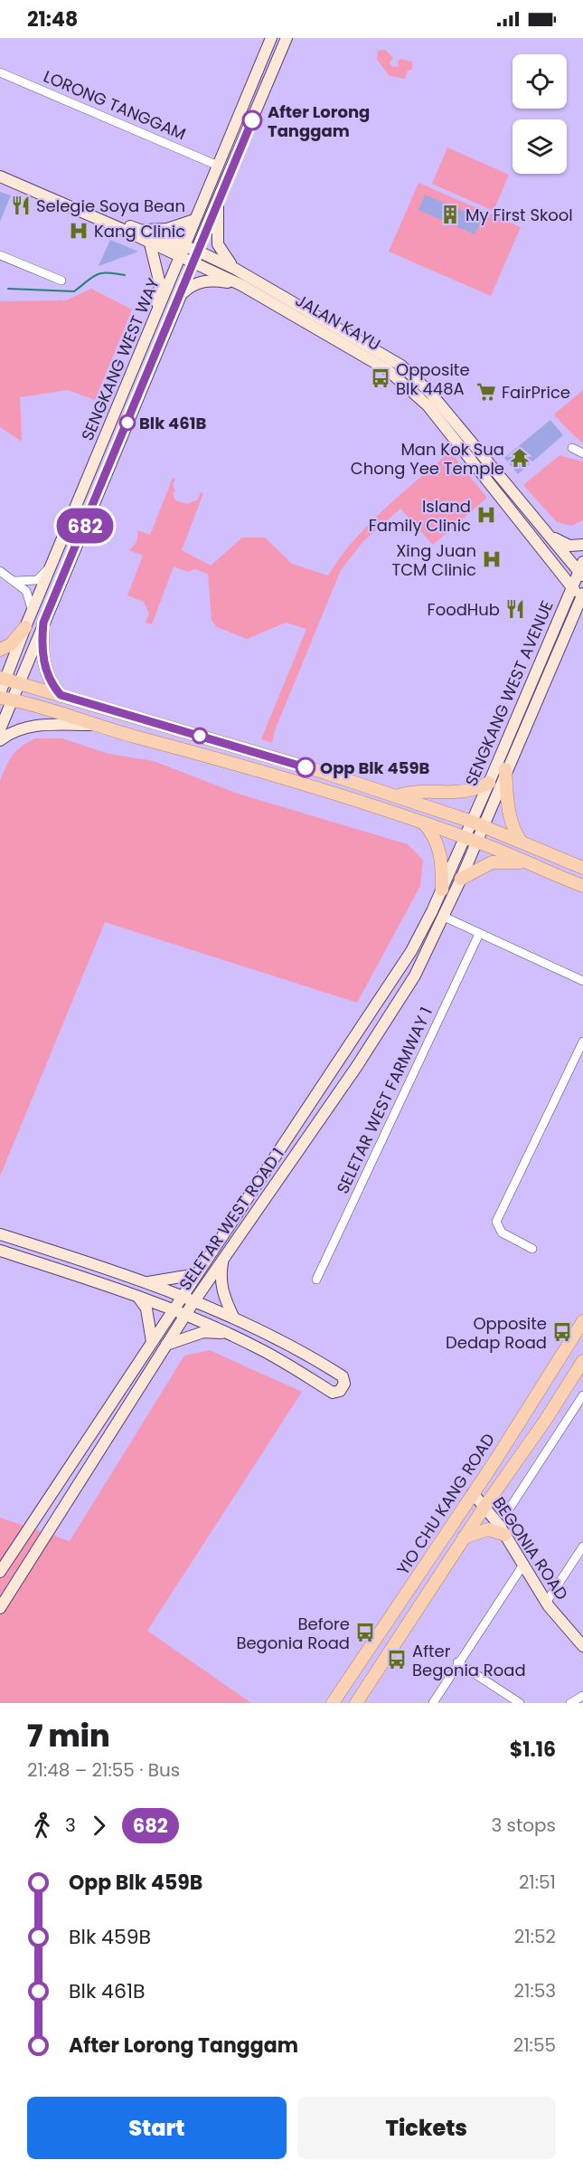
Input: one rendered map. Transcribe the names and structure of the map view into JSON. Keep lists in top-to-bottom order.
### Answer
{
  "streets": {
    "main road": [
      "JALAN KAYU",
      "SENGKANG WEST WAY",
      "SENGKANG WEST AVENUE",
      "SELETAR WEST ROAD 1",
      "YIO CHU KANG ROAD",
      "BEGONIA ROAD"
    ],
    "street": ["LORONG TANGGAM", "SELETAR WEST FARMWAY 1"]
  },
  "crossings": [
    ["LORONG TANGGAM", "SENGKANG WEST WAY"],
    ["JALAN KAYU", "SENGKANG WEST WAY"],
    ["JALAN KAYU", "SENGKANG WEST AVENUE"],
    ["SENGKANG WEST AVENUE", "SELETAR WEST ROAD 1"],
    ["YIO CHU KANG ROAD", "BEGONIA ROAD"]
  ],
  "places": {
    "other": ["After Lorong Tanggam", "Blk 461B", "Opp Blk 459B"],
    "restaurant": ["Selegie Soya Bean", "FoodHub"],
    "building": ["My First Skool"],
    "hospital": ["Kang Clinic", "Island Family Clinic", "Xing Juan TCM Clinic"],
    "bus stop": [
      "Opposite Blk 448A",
      "Opposite Dedap Road",
      "Before Begonia Road",
      "After Begonia Road"
    ],
    "supermarket": ["FairPrice"],
    "temple": ["Man Kok Sua Chong Yee Temple"]
  },
  "lines": ["bus line 682"],
  "page": {
    "status": "21:48",
    "on_map": "682",
    "heading": ["7 min", "21:48 – 21:55 · Bus", "$1.16"],
    "legs": ["3", "682", "3 stops"],
    "list": [
      {
        "name": "Opp Blk 459B",
        "value": "21:51"
      },
      {
        "name": "Blk 459B",
        "value": "21:52"
      },
      {
        "name": "Blk 461B",
        "value": "21:53"
      },
      {
        "name": "After Lorong Tanggam",
        "value": "21:55"
      }
    ],
    "buttons": ["Start", "Tickets"]
  }
}
